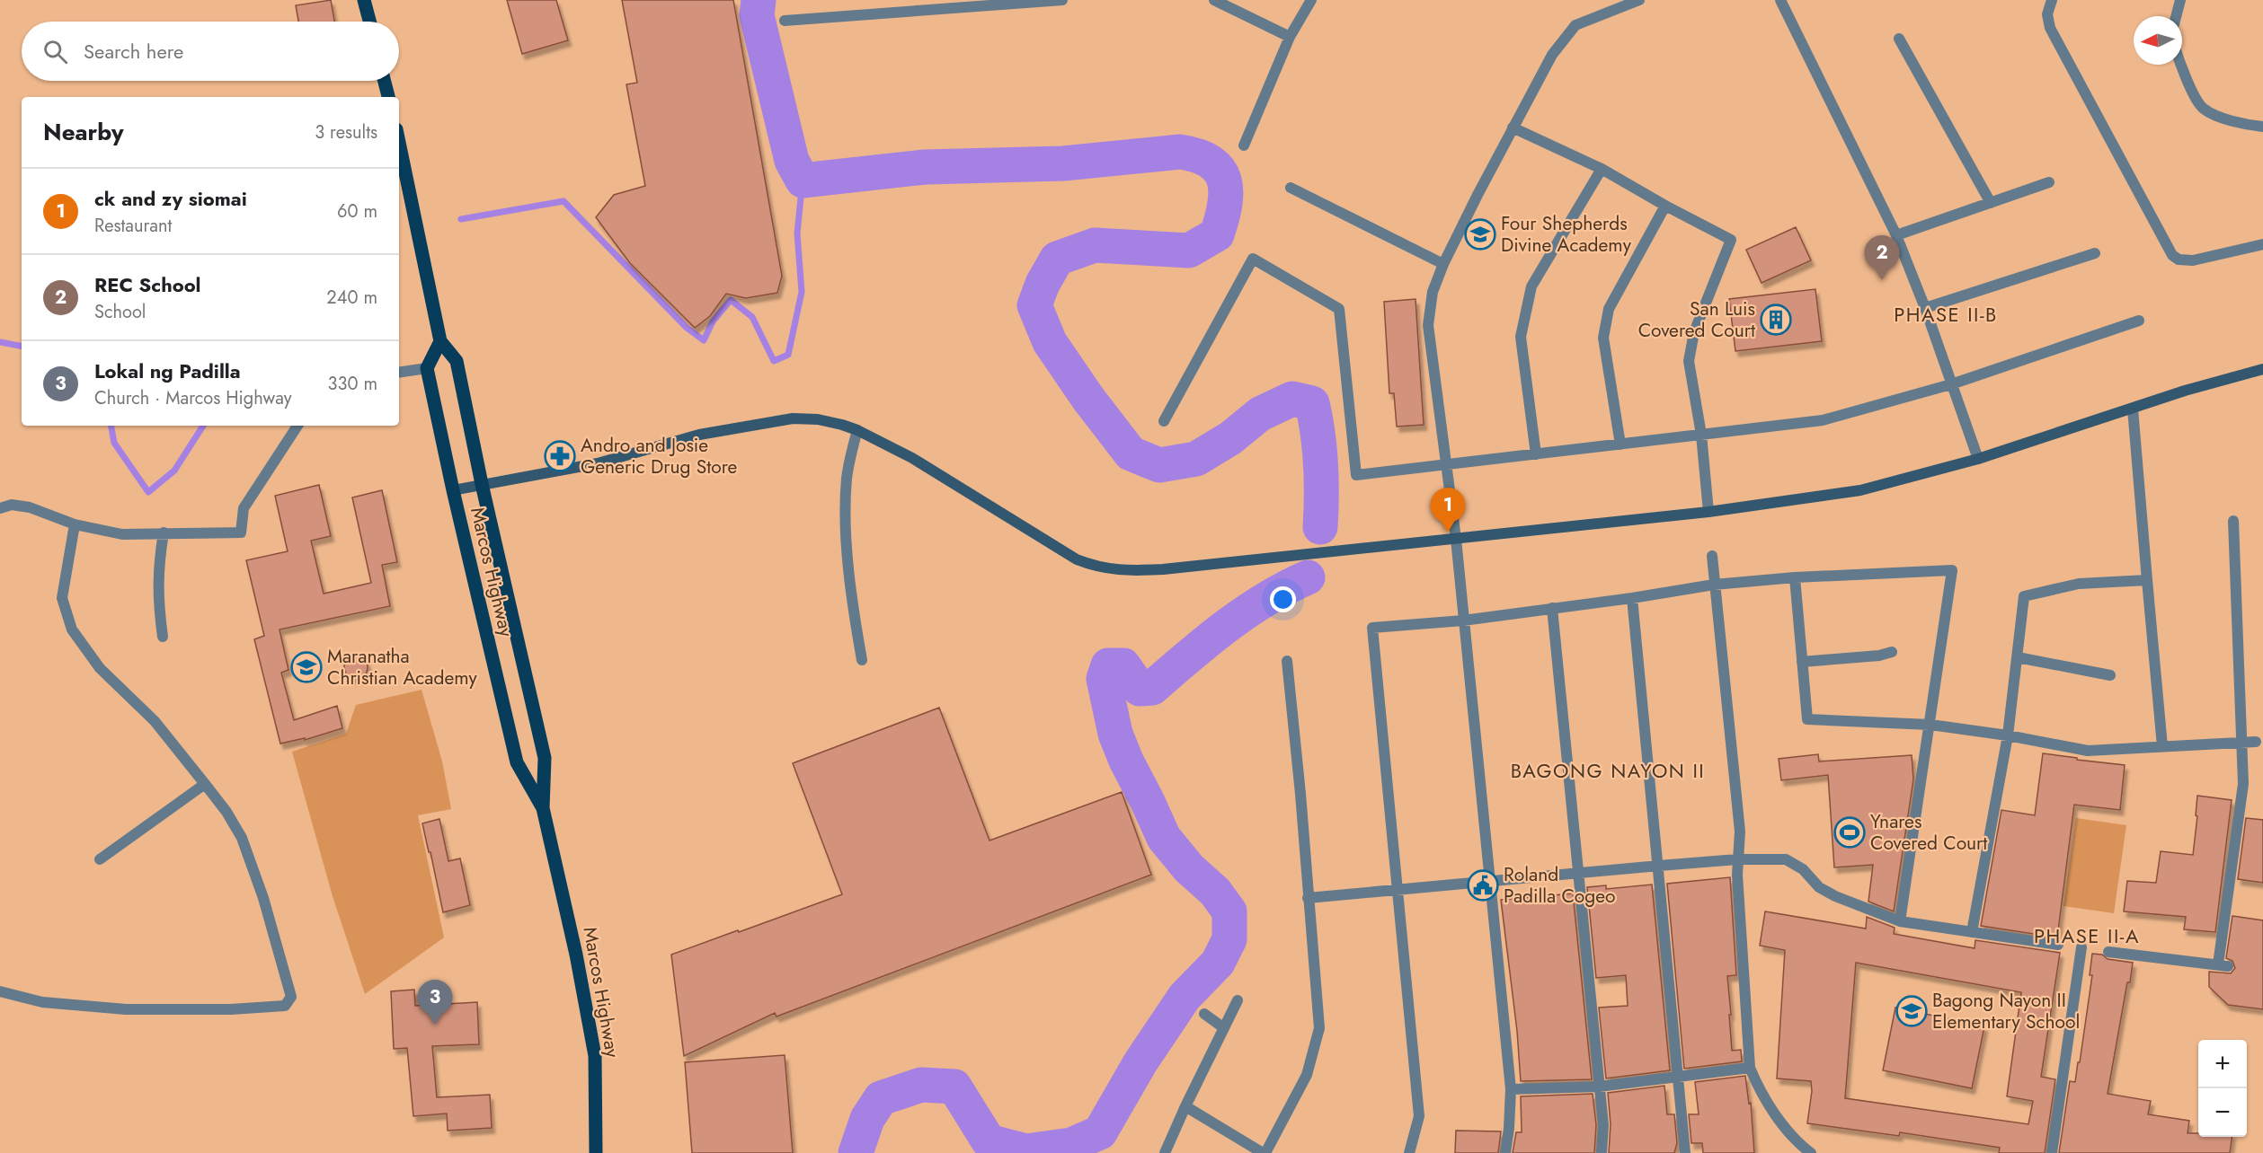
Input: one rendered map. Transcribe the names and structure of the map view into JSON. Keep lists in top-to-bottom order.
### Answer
{
  "streets": {
    "main road": ["Marcos Highway"]
  },
  "districts": ["PHASE II-B", "BAGONG NAYON II", "PHASE II-A"],
  "places": {
    "school or university": ["Four Shepherds Divine Academy", "Maranatha Christian Academy", "Bagong Nayon II Elementary School"],
    "building": ["San Luis Covered Court"],
    "pharmacy": ["Andro and Josie Generic Drug Store"],
    "sports": ["Ynares Covered Court"],
    "public building": ["Roland Padilla Cogeo"]
  },
  "north": "left",
  "page": {
    "search": "Search here",
    "heading": ["Nearby", "3 results"],
    "list": [
      {
        "mark": "1",
        "name": "ck and zy siomai",
        "note": "Restaurant",
        "value": "60 m"
      },
      {
        "mark": "2",
        "name": "REC School",
        "note": "School",
        "value": "240 m"
      },
      {
        "mark": "3",
        "name": "Lokal ng Padilla",
        "note": "Church · Marcos Highway",
        "value": "330 m"
      }
    ],
    "pins": ["2", "1", "3"],
    "map_buttons": ["+", "−"]
  }
}
